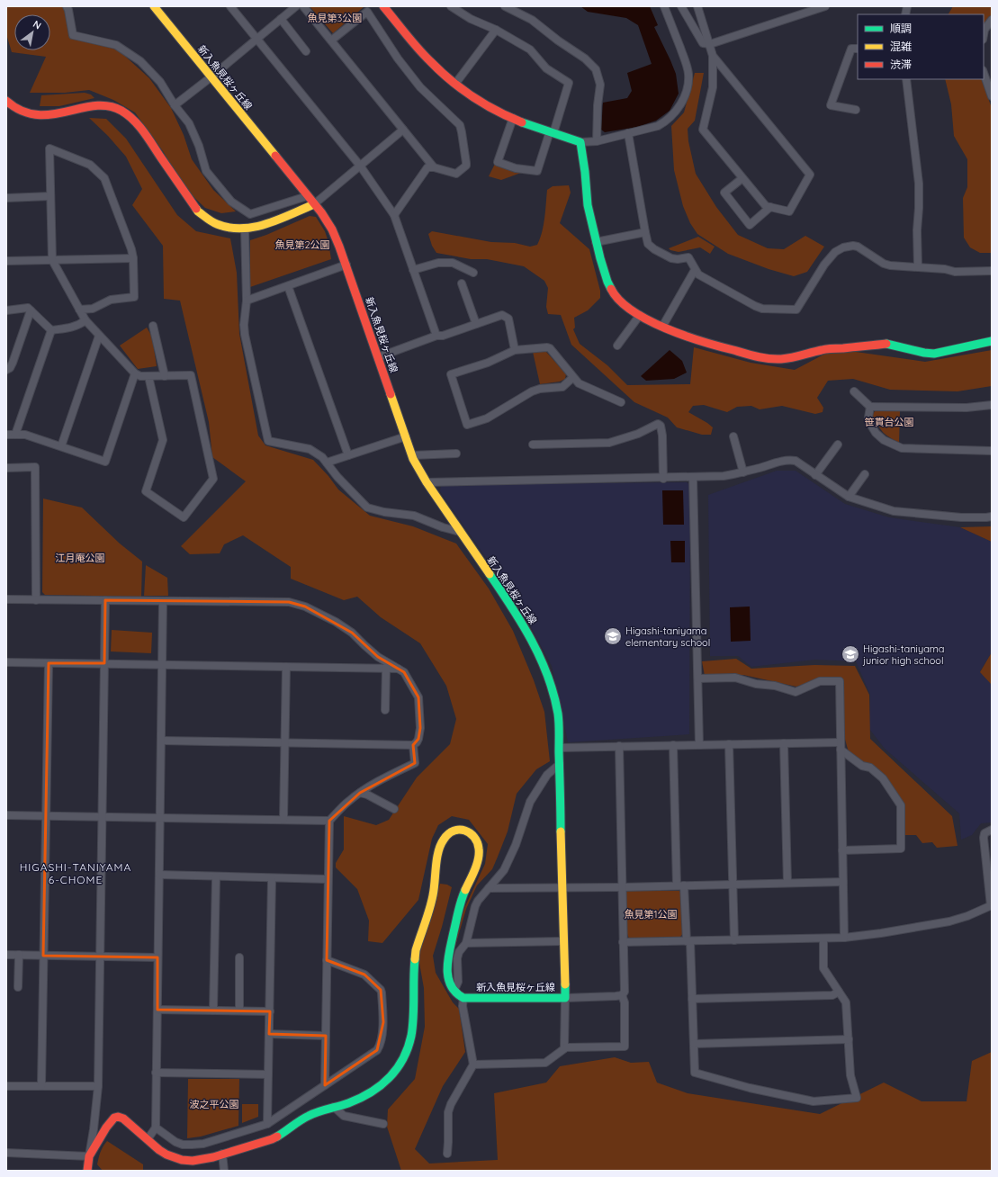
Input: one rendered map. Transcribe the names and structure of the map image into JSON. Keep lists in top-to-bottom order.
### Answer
{
  "streets": {
    "street": ["新入魚見桜ヶ丘線"]
  },
  "districts": ["HIGASHI-TANIYAMA 6-CHOME"],
  "parks": [
    "魚見第3公園",
    "魚見第2公園",
    "笹貫台公園",
    "江月庵公園",
    "魚見第1公園",
    "波之平公園"
  ],
  "places": {
    "school or university": ["Higashi-taniyama elementary school", "Higashi-taniyama junior high school"]
  },
  "legend": ["順調", "混雑", "渋滞"],
  "north": "top right"
}
